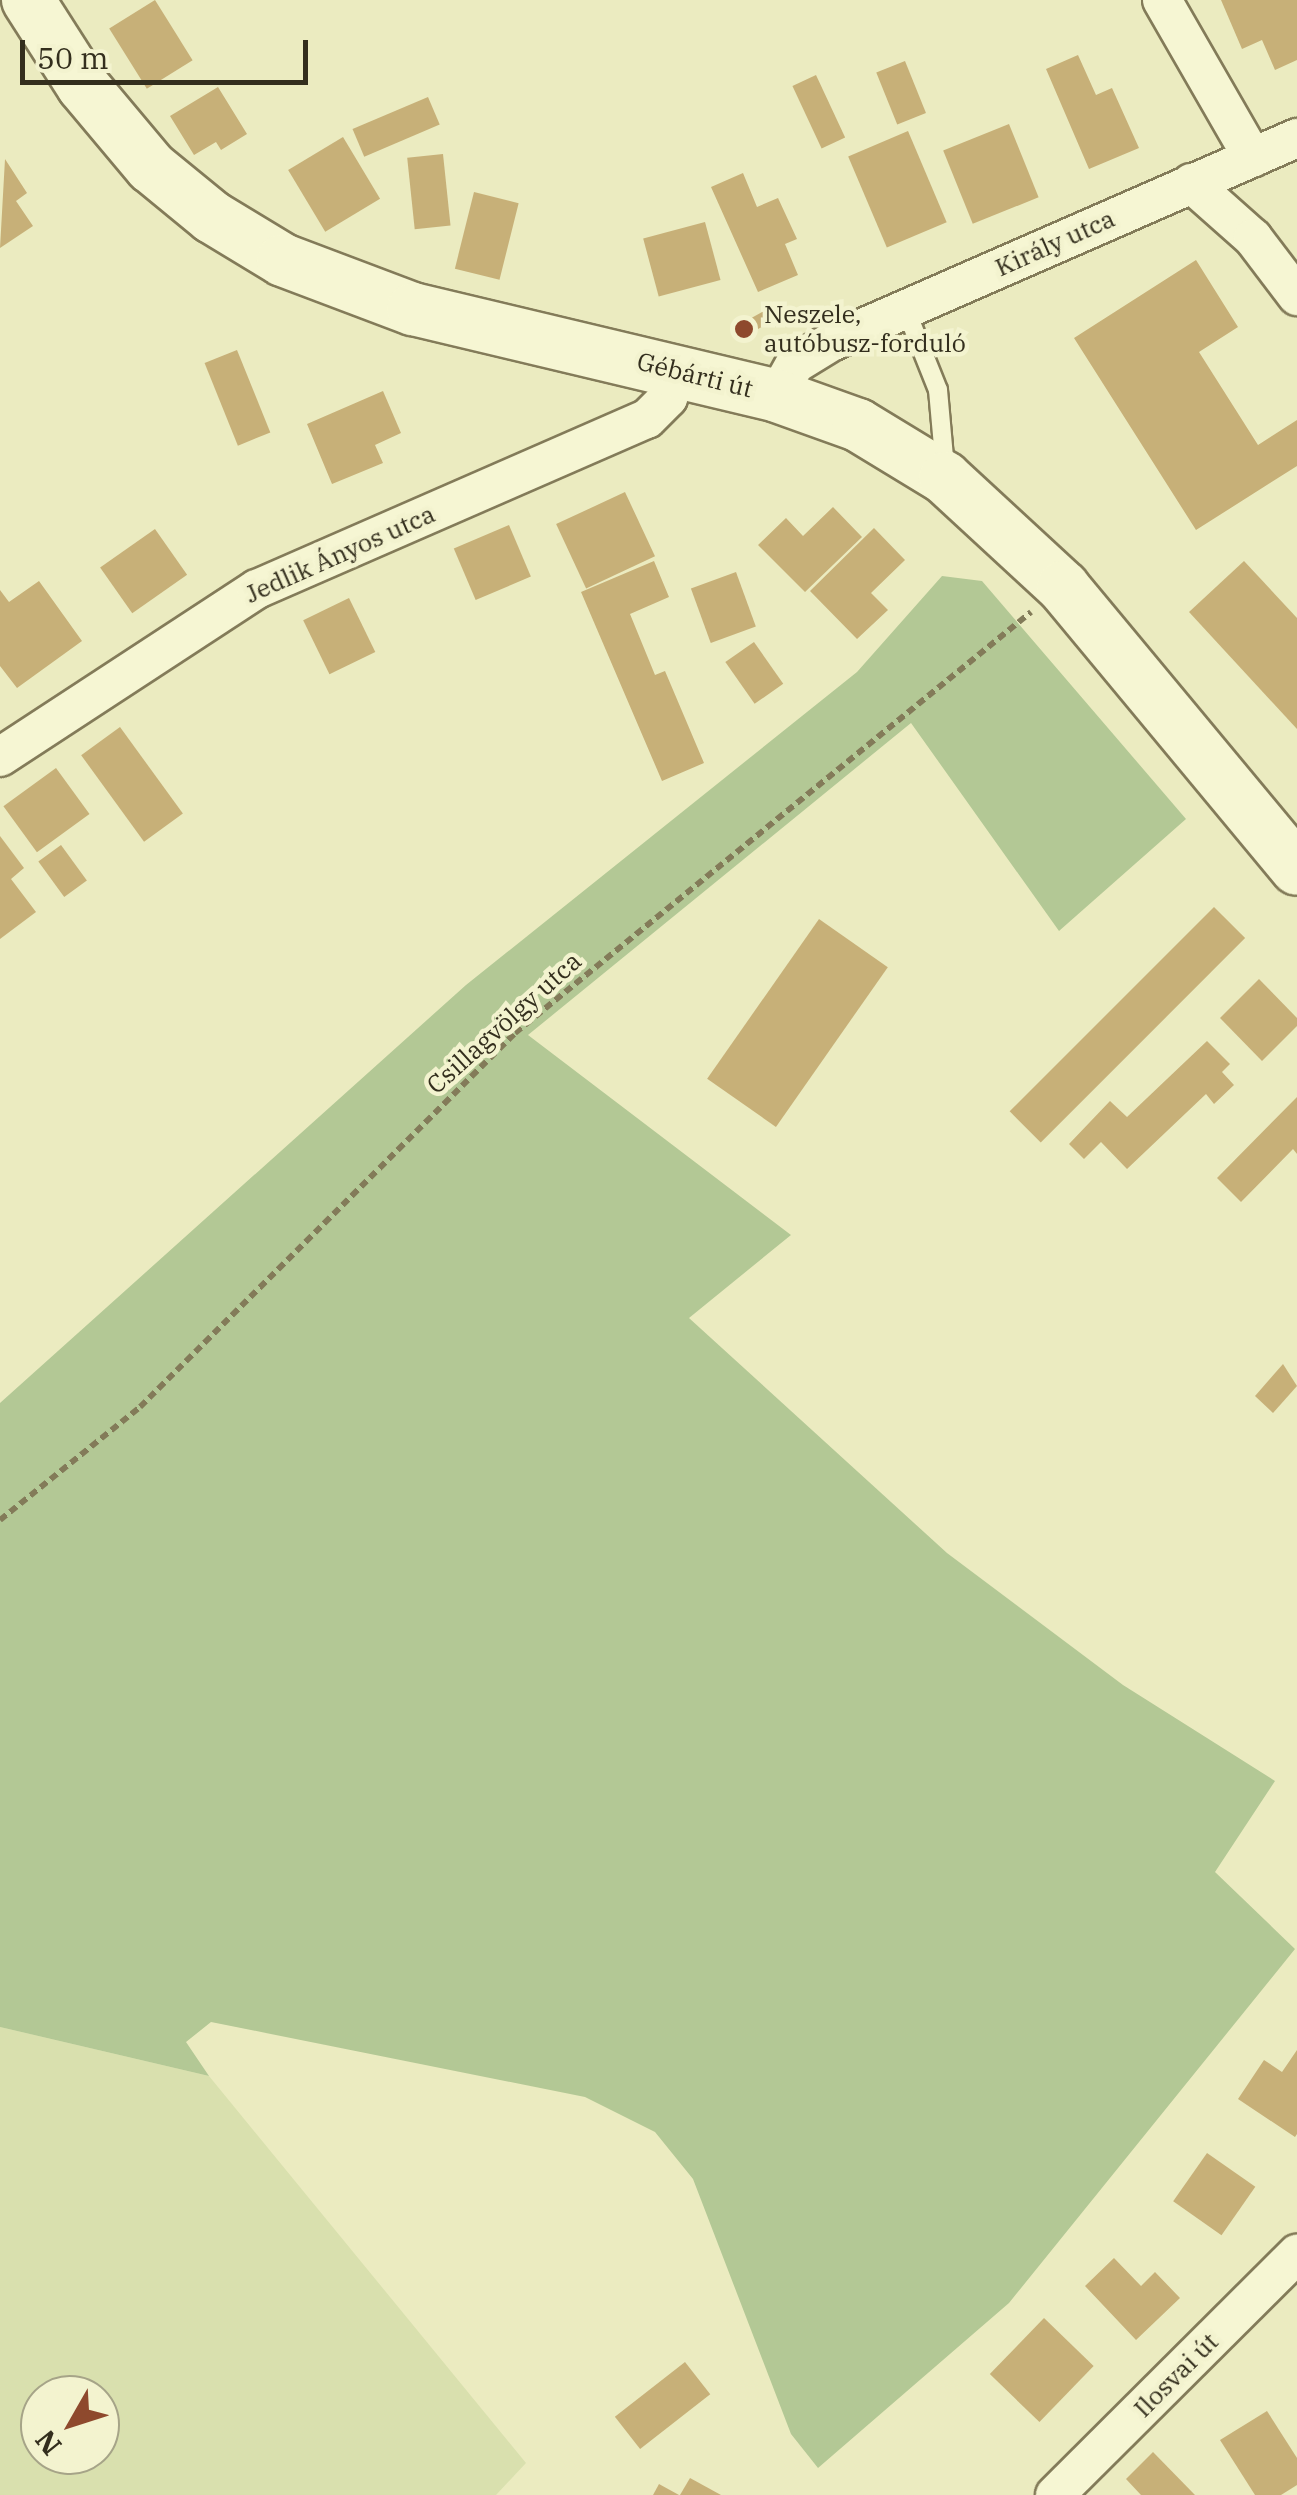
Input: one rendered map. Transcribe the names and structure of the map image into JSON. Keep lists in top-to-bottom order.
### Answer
{
  "streets": {
    "main road": ["Gébárti út"],
    "street": ["Király utca", "Jedlik Ányos utca", "Ilosvai út"],
    "path": ["Csillagvölgy utca"]
  },
  "crossings": [
    ["Király utca", "Gébárti út"],
    ["Gébárti út", "Jedlik Ányos utca"],
    ["Gébárti út", "Csillagvölgy utca"]
  ],
  "places": ["Neszele, autóbusz-forduló"],
  "scale_bar": "50 m",
  "north": "bottom left"
}
